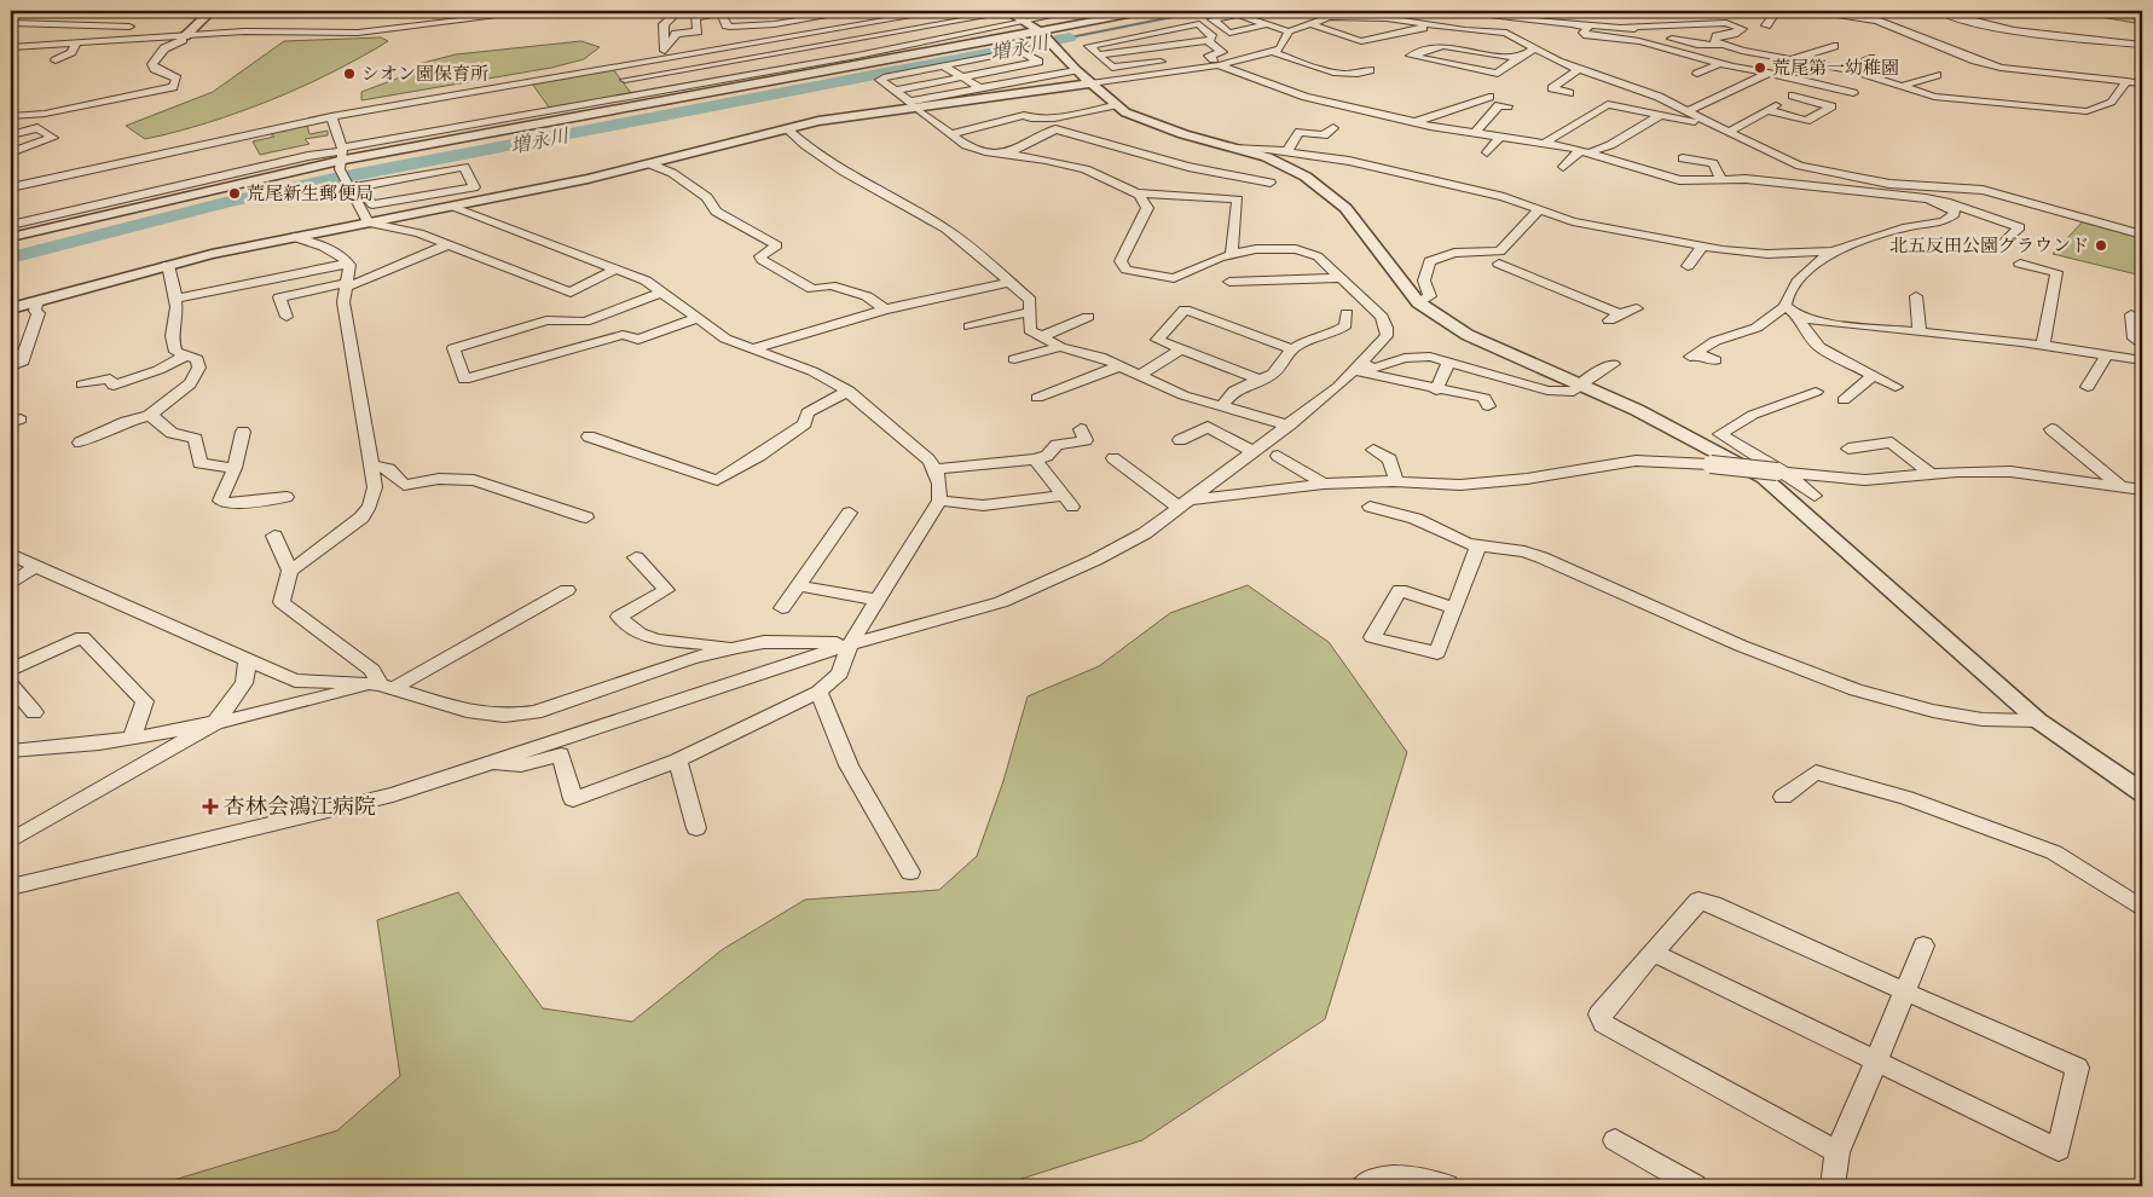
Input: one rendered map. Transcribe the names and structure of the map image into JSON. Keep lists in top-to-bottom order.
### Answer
{
  "water": ["増永川"],
  "places": {
    "other": [
      "荒尾第一幼稚園",
      "シオン園保育所",
      "荒尾新生郵便局",
      "北五反田公園グラウンド"
    ],
    "health": ["杏林会鴻江病院"]
  }
}
